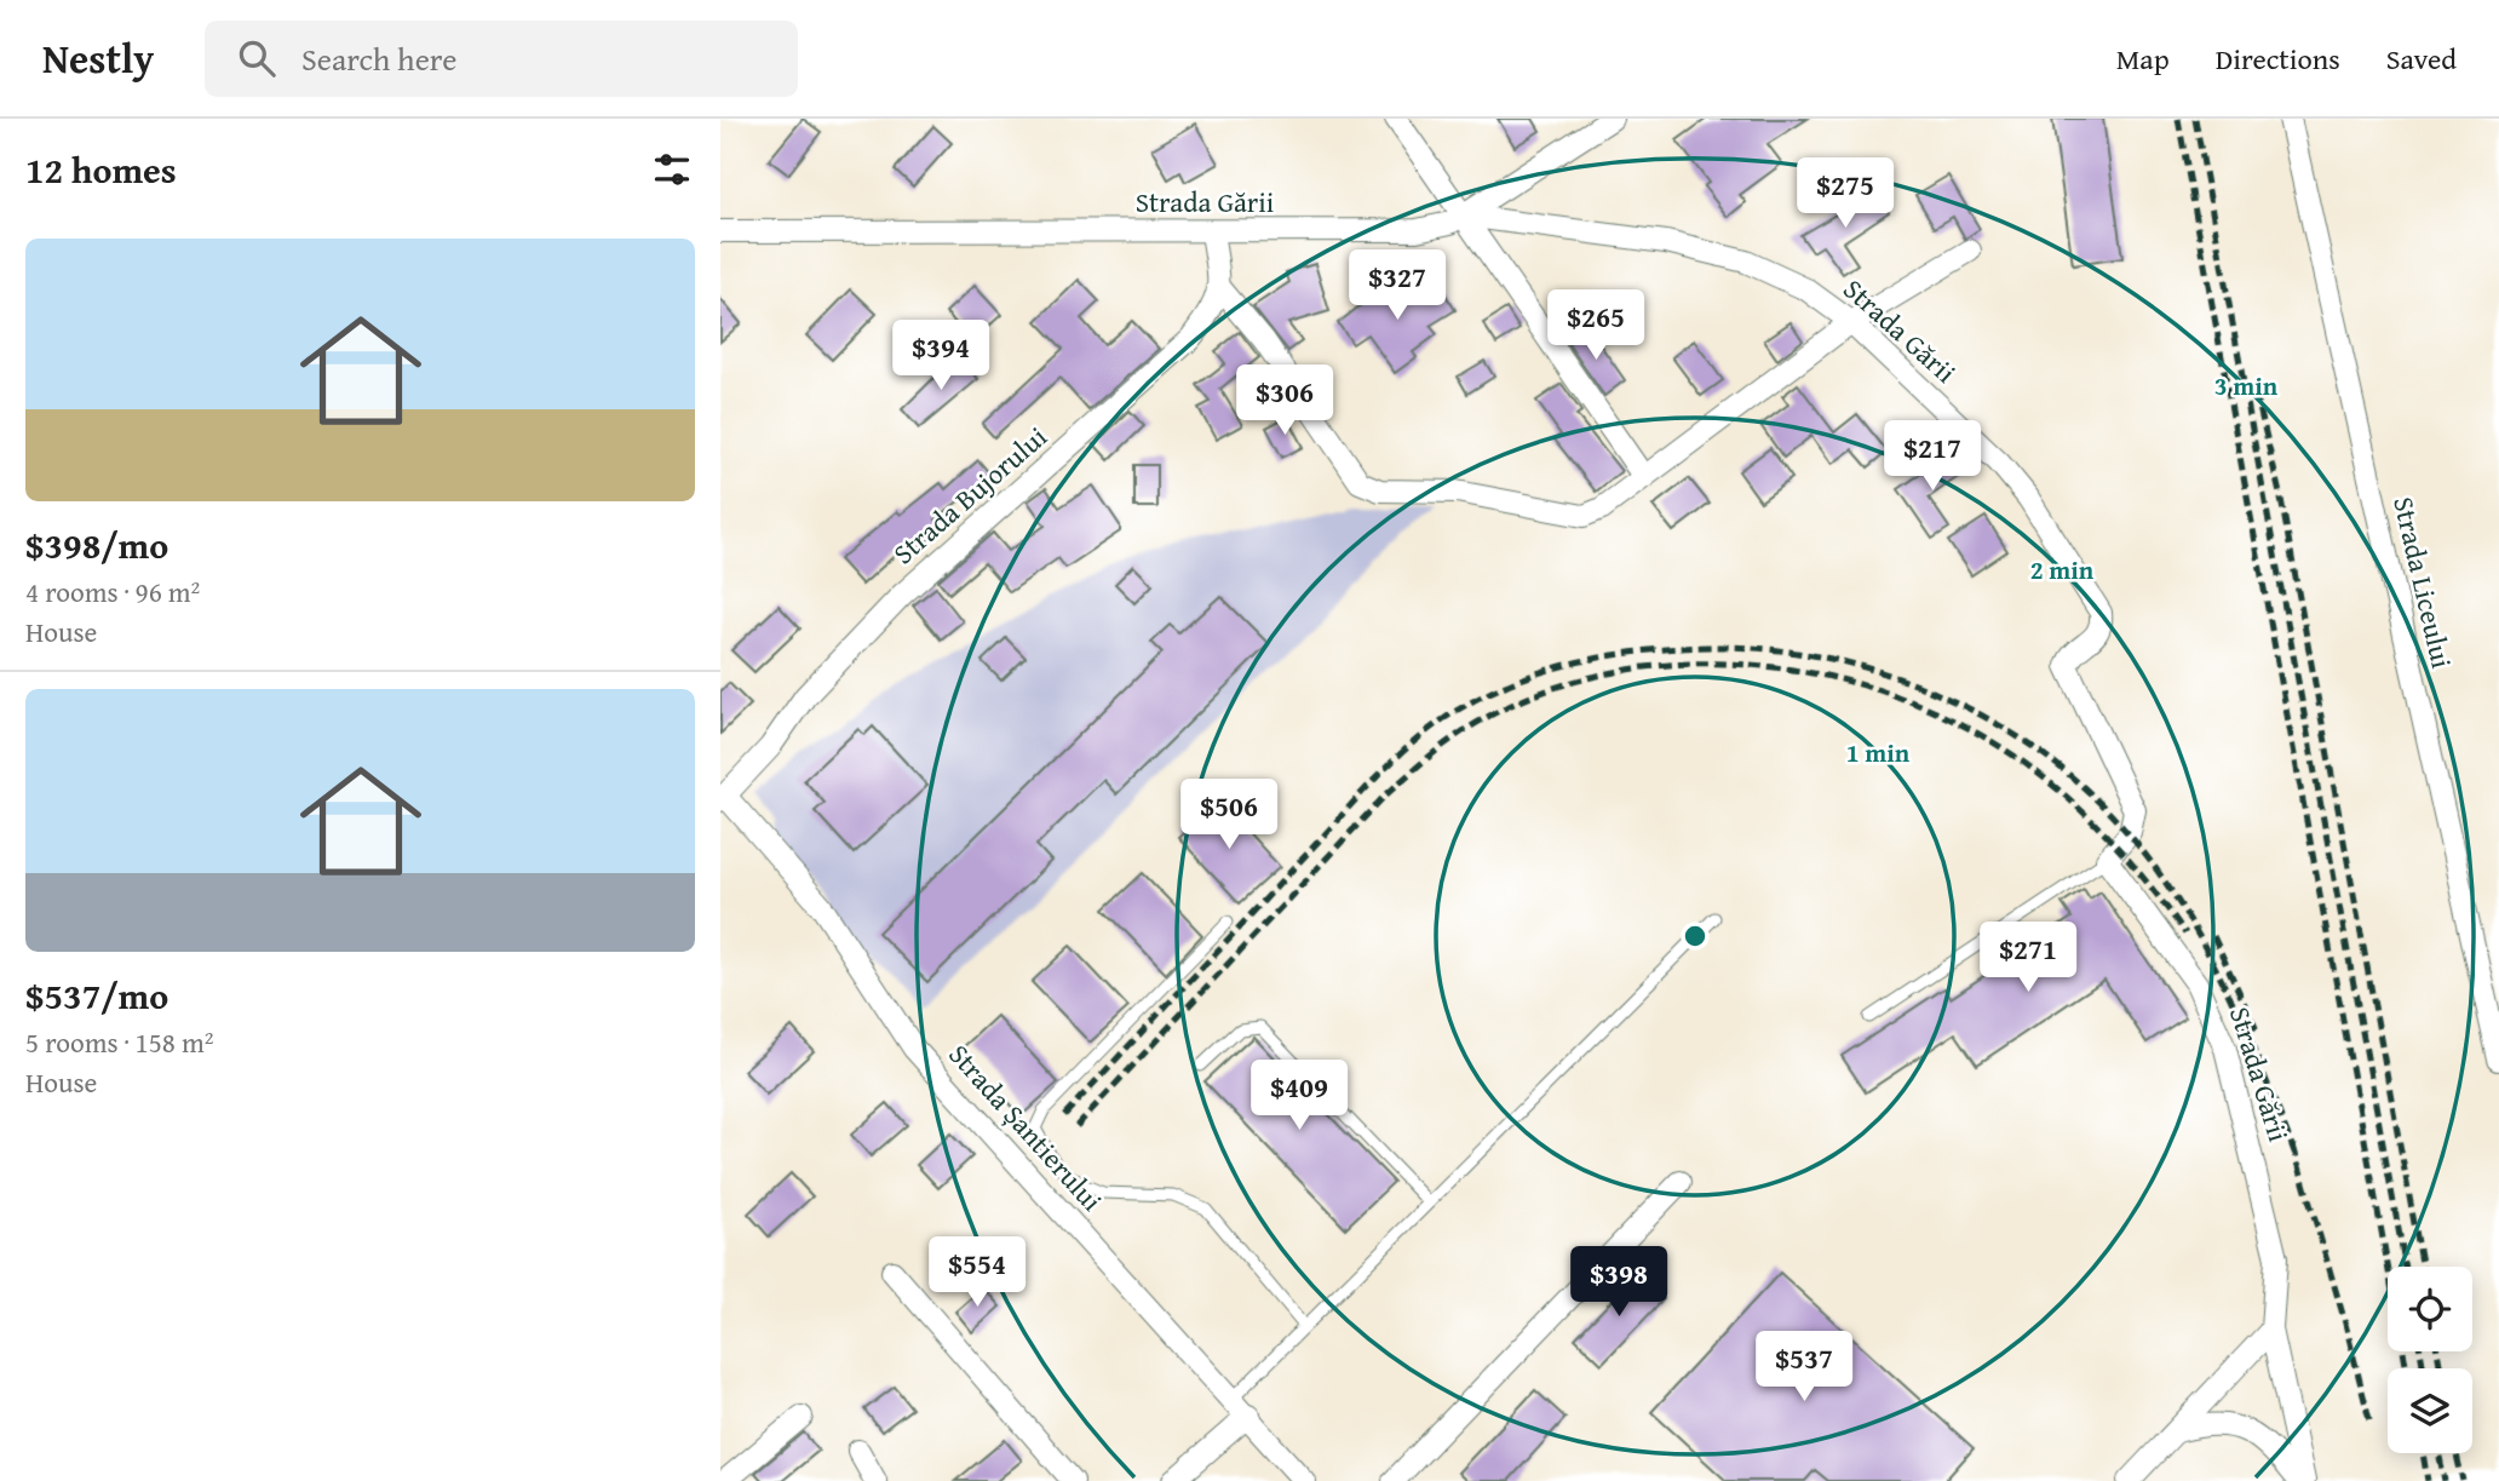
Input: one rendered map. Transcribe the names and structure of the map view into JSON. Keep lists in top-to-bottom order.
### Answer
{
  "streets": {
    "street": [
      "Strada Gării",
      "Strada Bujorului",
      "Strada Liceului",
      "Strada Șantierului"
    ]
  },
  "crossings": [
    ["Strada Bujorului", "Strada Șantierului"]
  ],
  "page": {
    "header": "Nestly",
    "search": "Search here",
    "nav": ["Map", "Directions", "Saved"],
    "heading": "12 homes",
    "price": [
      "$275",
      "$327",
      "$265",
      "$394",
      "$306",
      "$217",
      "$506",
      "$271",
      "$409",
      "$554",
      "$398",
      "$537"
    ],
    "list": [
      {
        "name": "$398/mo",
        "note": "4 rooms · 96 m² · House"
      },
      {
        "name": "$537/mo",
        "note": "5 rooms · 158 m² · House"
      }
    ]
  },
  "rings": ["3 min", "2 min", "1 min"]
}
